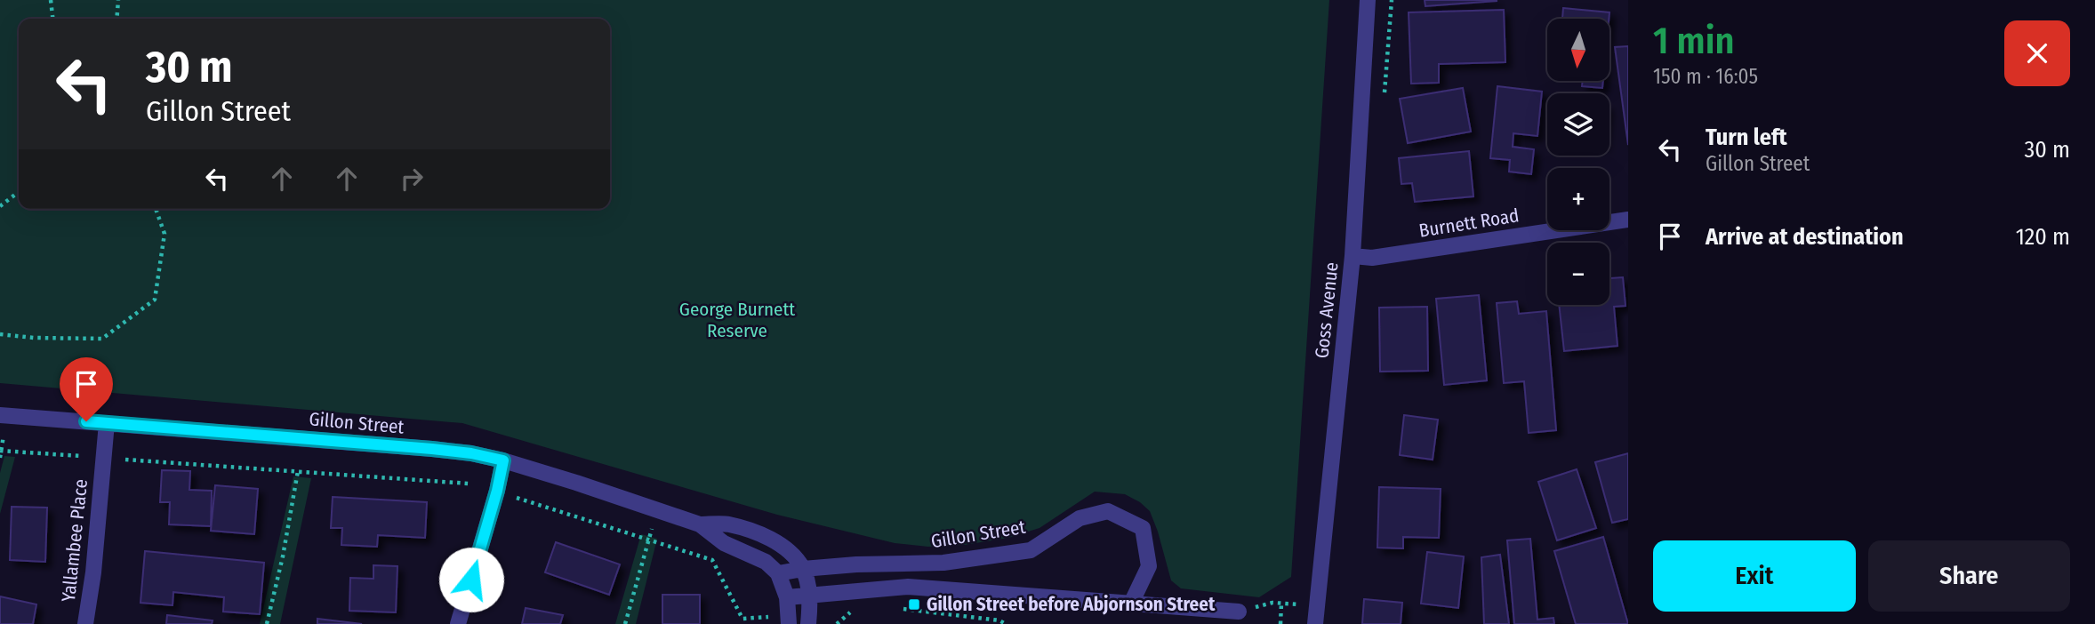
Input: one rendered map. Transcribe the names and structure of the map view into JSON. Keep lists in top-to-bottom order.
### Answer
{
  "streets": {
    "street": [
      "Burnett Road",
      "Goss Avenue",
      "Gillon Street",
      "Yallambee Place"
    ]
  },
  "crossings": [
    ["Burnett Road", "Goss Avenue"],
    ["Gillon Street", "Yallambee Place"]
  ],
  "parks": ["George Burnett Reserve"],
  "places": {
    "transit": ["Gillon Street before Abjornson Street"]
  },
  "north": "bottom",
  "page": {
    "heading": ["1 min", "150 m · 16:05"],
    "map_buttons": ["+", "−"],
    "turn": ["30 m", "Gillon Street"],
    "list": [
      {
        "name": "Turn left",
        "note": "Gillon Street",
        "value": "30 m"
      },
      {
        "name": "Arrive at destination",
        "value": "120 m"
      }
    ],
    "buttons": ["Exit", "Share"]
  }
}
